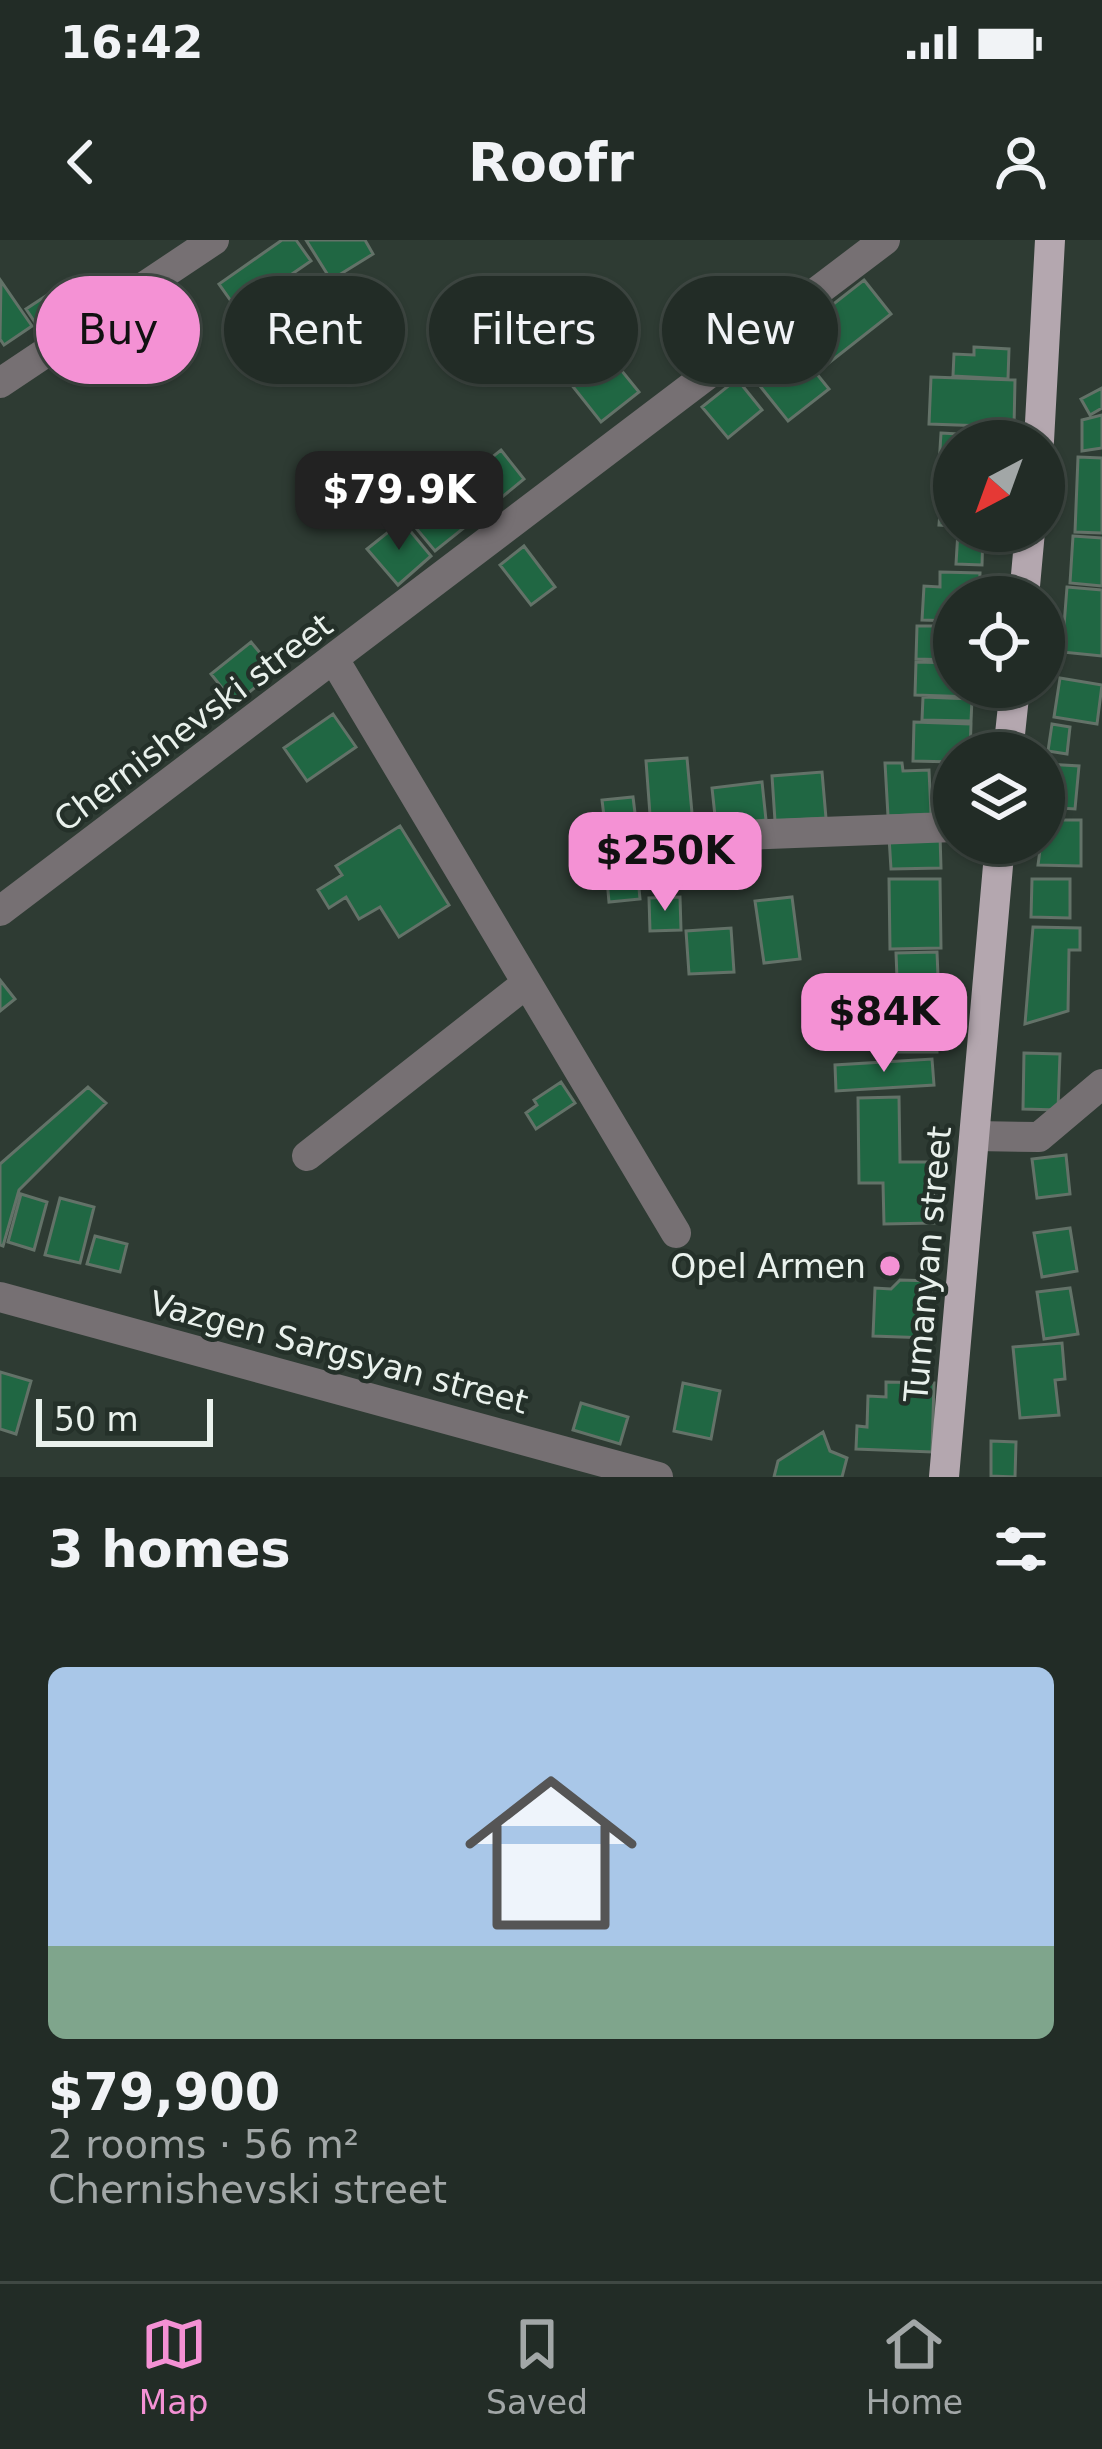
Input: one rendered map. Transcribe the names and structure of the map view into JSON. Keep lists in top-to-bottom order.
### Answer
{
  "streets": {
    "main road": ["Tumanyan street"],
    "street": ["Chernishevski street", "Vazgen Sargsyan street"]
  },
  "places": ["Opel Armen"],
  "scale_bar": "50 m",
  "north": "bottom left",
  "page": {
    "status": "16:42",
    "header": "Roofr",
    "chip": [
      "Buy",
      "Rent",
      "Filters",
      "New"
    ],
    "price": ["$79.9K", "$250K", "$84K"],
    "scale": "50 m",
    "heading": "3 homes",
    "list": [
      {
        "name": "$79,900",
        "note": "2 rooms · 56 m² · Chernishevski street"
      }
    ],
    "tabs": ["Map", "Saved", "Home"]
  }
}
